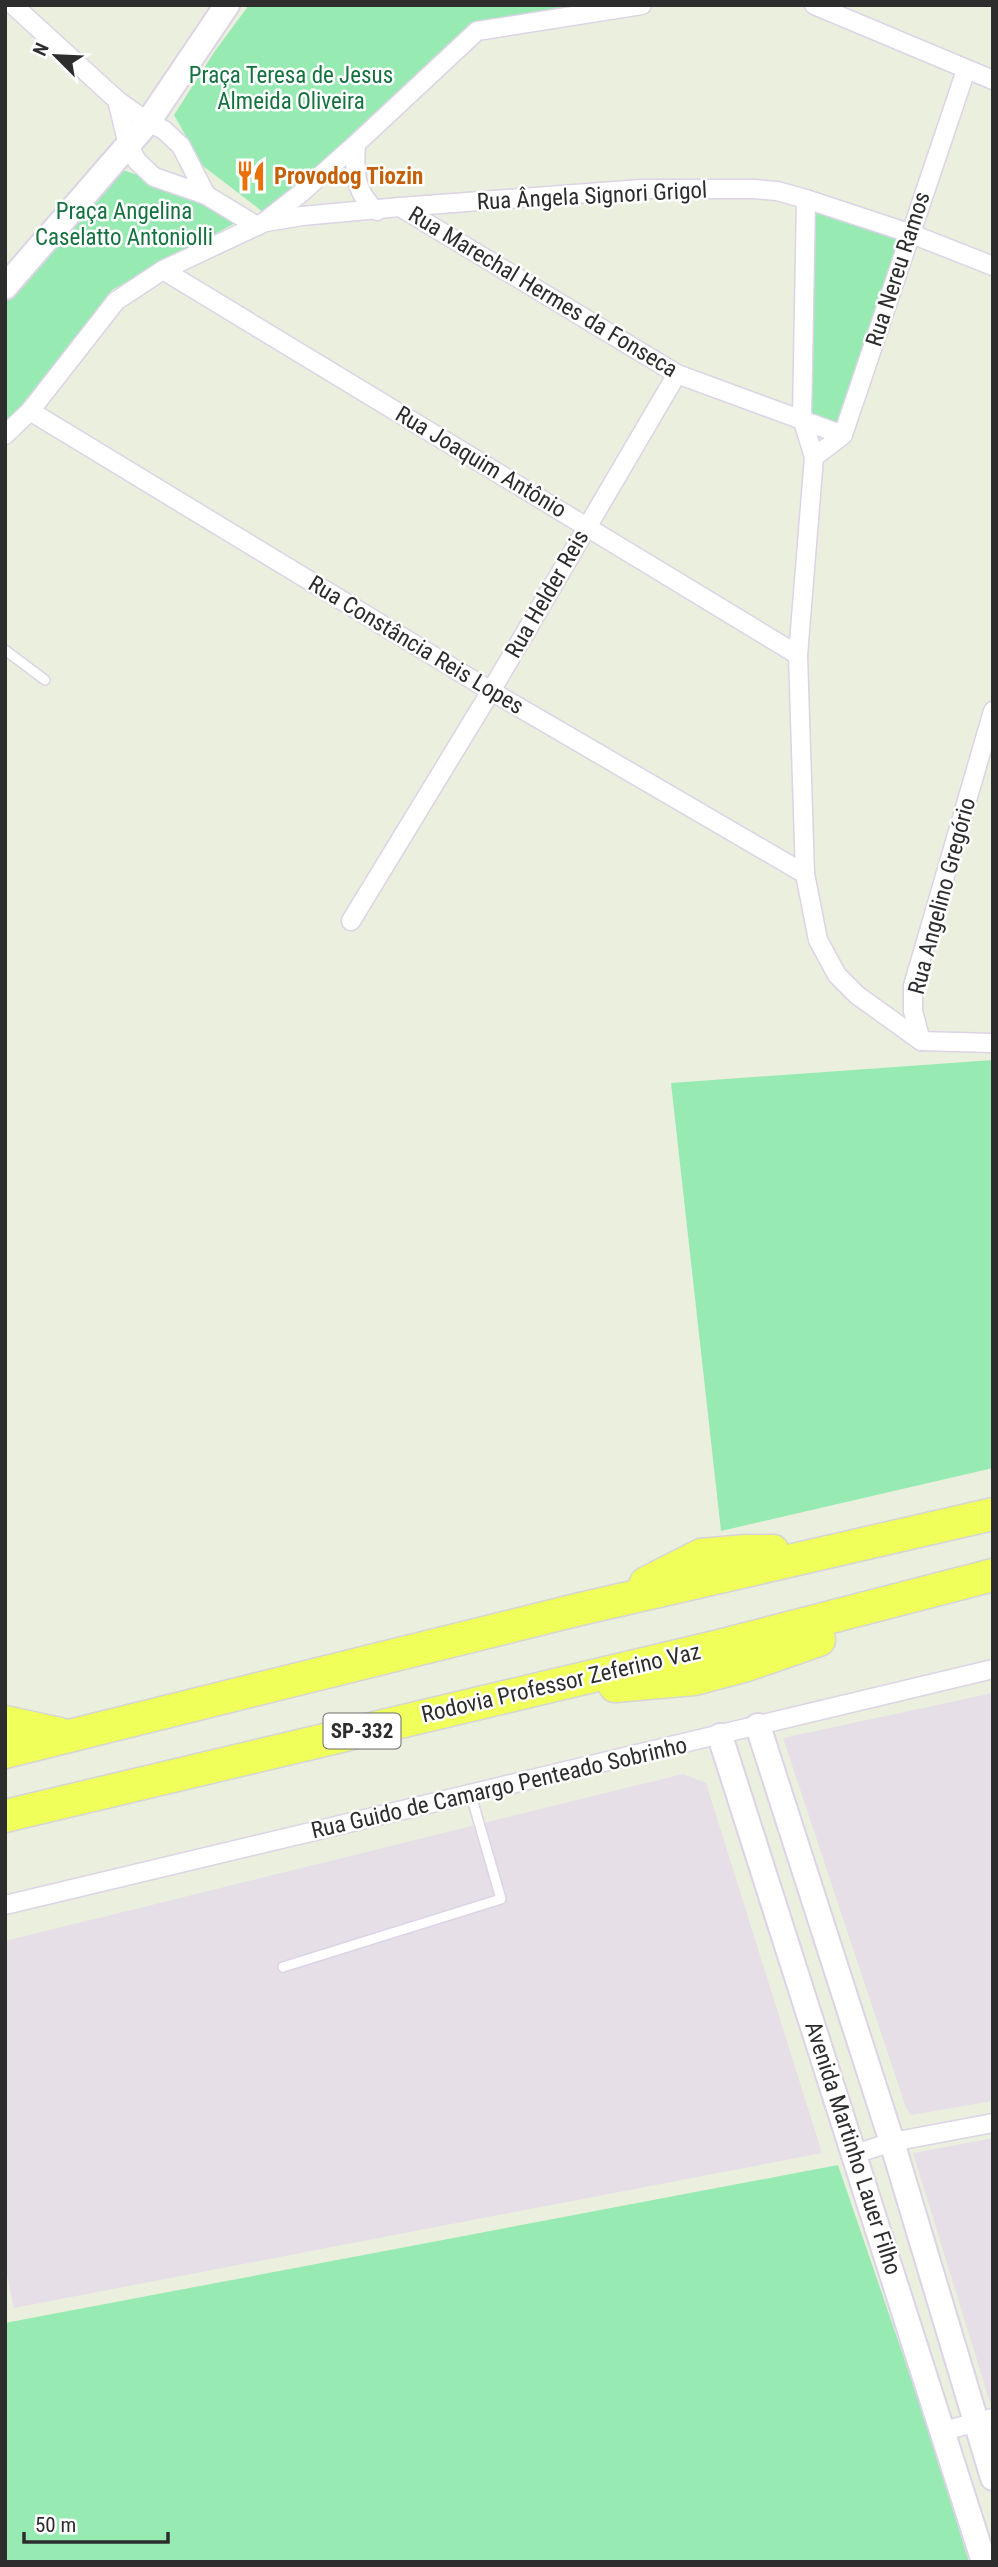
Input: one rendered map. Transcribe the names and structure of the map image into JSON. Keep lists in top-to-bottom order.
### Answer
{
  "streets": {
    "highway": ["Rodovia Professor Zeferino Vaz", "SP-332"],
    "street": [
      "Rua Ângela Signori Grigol",
      "Rua Nereu Ramos",
      "Rua Marechal Hermes da Fonseca",
      "Rua Joaquim Antônio",
      "Rua Helder Reis",
      "Rua Constância Reis Lopes",
      "Rua Angelino Gregório",
      "Rua Guido de Camargo Penteado Sobrinho",
      "Avenida Martinho Lauer Filho"
    ]
  },
  "crossings": [
    ["Rua Ângela Signori Grigol", "Rua Nereu Ramos"],
    ["Rua Ângela Signori Grigol", "Rua Marechal Hermes da Fonseca"],
    ["Rua Nereu Ramos", "Rua Marechal Hermes da Fonseca"],
    ["Rua Marechal Hermes da Fonseca", "Rua Helder Reis"],
    ["Rua Joaquim Antônio", "Rua Helder Reis"],
    ["Rua Helder Reis", "Rua Constância Reis Lopes"],
    ["Rua Guido de Camargo Penteado Sobrinho", "Avenida Martinho Lauer Filho"]
  ],
  "parks": ["Praça Teresa de Jesus Almeida Oliveira", "Praça Angelina Caselatto Antoniolli"],
  "places": {
    "restaurant": ["Provodog Tiozin"]
  },
  "scale_bar": "50 m",
  "north": "top left"
}
